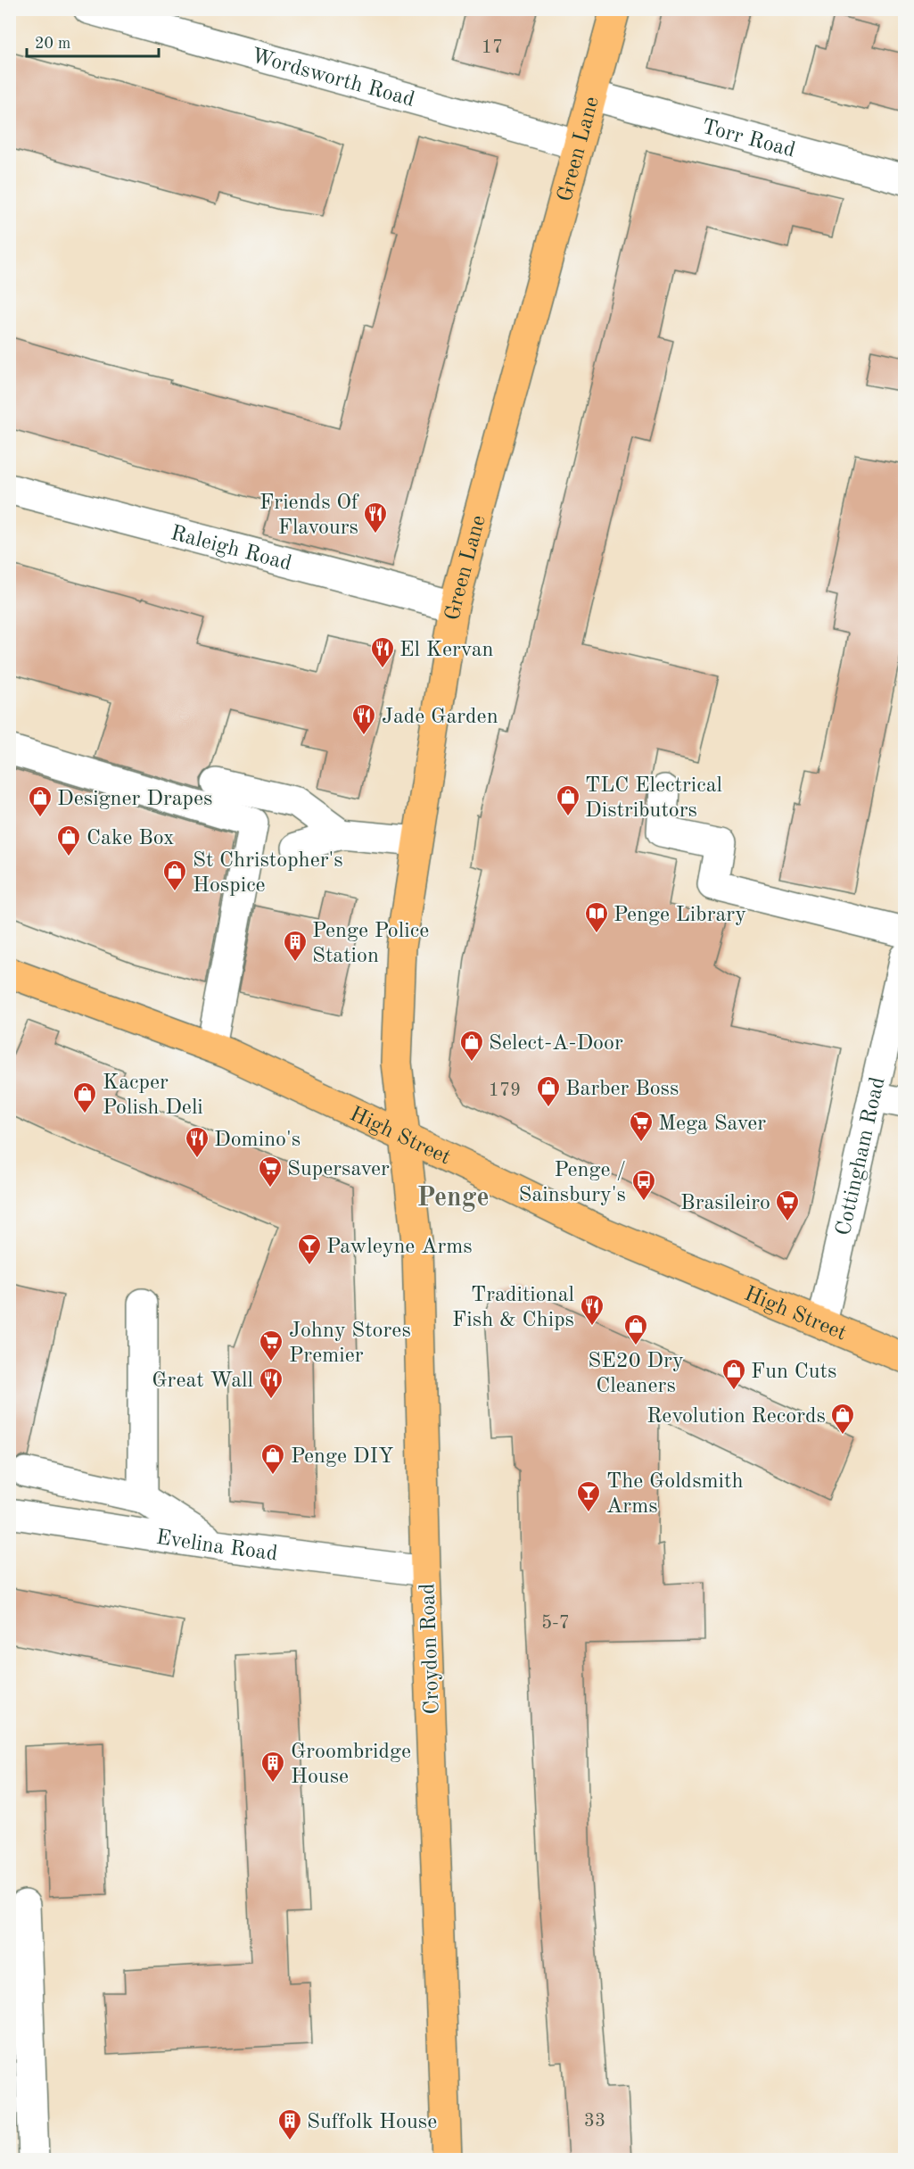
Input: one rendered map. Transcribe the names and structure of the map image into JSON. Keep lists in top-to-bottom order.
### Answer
{
  "streets": {
    "main road": ["Green Lane", "High Street", "Croydon Road"],
    "street": [
      "Wordsworth Road",
      "Torr Road",
      "Raleigh Road",
      "Cottingham Road",
      "Evelina Road"
    ]
  },
  "crossings": [
    ["Wordsworth Road", "Green Lane"],
    ["Torr Road", "Green Lane"],
    ["Green Lane", "Raleigh Road"],
    ["Green Lane", "High Street"],
    ["Green Lane", "Croydon Road"],
    ["High Street", "Cottingham Road"],
    ["High Street", "Croydon Road"],
    ["Evelina Road", "Croydon Road"]
  ],
  "districts": ["Penge"],
  "places": {
    "restaurant": [
      "Friends Of Flavours",
      "El Kervan",
      "Jade Garden",
      "Domino's",
      "Traditional Fish & Chips",
      "Great Wall"
    ],
    "shop": [
      "TLC Electrical Distributors",
      "Designer Drapes",
      "Cake Box",
      "St Christopher's Hospice",
      "Select-A-Door",
      "Barber Boss",
      "Kacper Polish Deli",
      "SE20 Dry Cleaners",
      "Fun Cuts",
      "Revolution Records",
      "Penge DIY"
    ],
    "library": ["Penge Library"],
    "building": ["Penge Police Station", "Groombridge House", "Suffolk House"],
    "supermarket": [
      "Mega Saver",
      "Supersaver",
      "Brasileiro",
      "Johny Stores Premier"
    ],
    "bus stop": ["Penge / Sainsbury's"],
    "bar": ["Pawleyne Arms", "The Goldsmith Arms"]
  },
  "house_numbers": [
    "17",
    "179",
    "5-7",
    "33"
  ],
  "scale_bar": "20 m"
}
